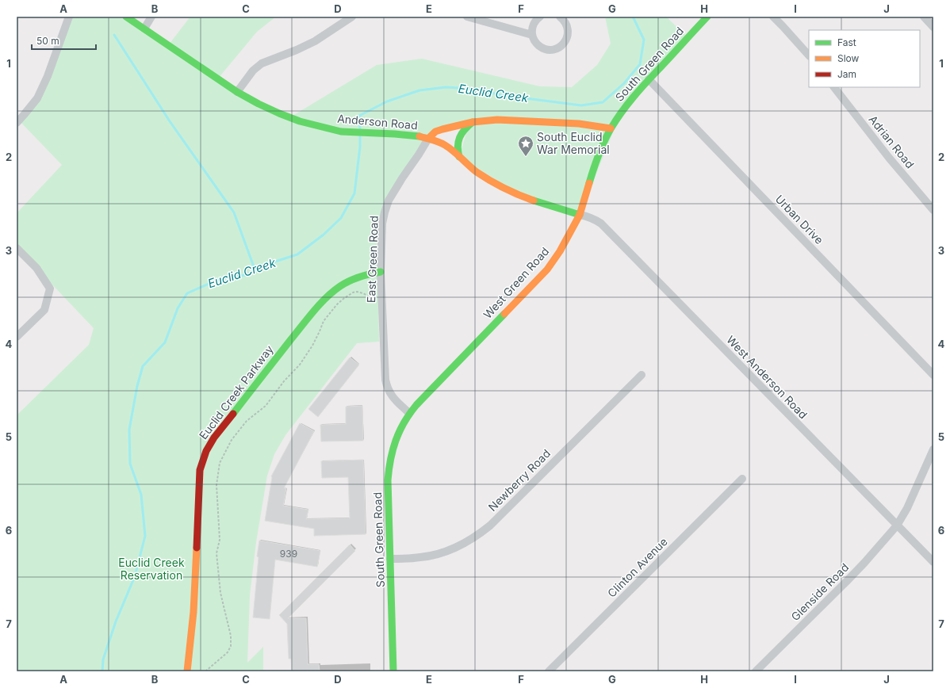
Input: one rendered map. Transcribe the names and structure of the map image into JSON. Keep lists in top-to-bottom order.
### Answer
{
  "streets": {
    "street": [
      "South Green Road",
      "Anderson Road",
      "Adrian Road",
      "Urban Drive",
      "East Green Road",
      "West Green Road",
      "West Anderson Road",
      "Euclid Creek Parkway",
      "Newberry Road",
      "Clinton Avenue",
      "Glenside Road"
    ]
  },
  "crossings": [
    ["South Green Road", "Urban Drive"],
    ["South Green Road", "East Green Road"],
    ["South Green Road", "West Green Road"],
    ["South Green Road", "Newberry Road"],
    ["Anderson Road", "East Green Road"],
    ["Anderson Road", "West Green Road"],
    ["Anderson Road", "West Anderson Road"],
    ["East Green Road", "West Green Road"],
    ["East Green Road", "Euclid Creek Parkway"],
    ["West Green Road", "West Anderson Road"],
    ["West Anderson Road", "Glenside Road"]
  ],
  "water": ["Euclid Creek"],
  "parks": ["Euclid Creek Reservation"],
  "places": {
    "place": ["South Euclid War Memorial"]
  },
  "house_numbers": ["939"],
  "legend": ["Fast", "Slow", "Jam"],
  "scale_bar": "50 m",
  "grid": {
    "columns": [
      "A",
      "B",
      "C",
      "D",
      "E",
      "F",
      "G",
      "H",
      "I",
      "J"
    ],
    "rows": [
      "1",
      "2",
      "3",
      "4",
      "5",
      "6",
      "7"
    ]
  }
}
